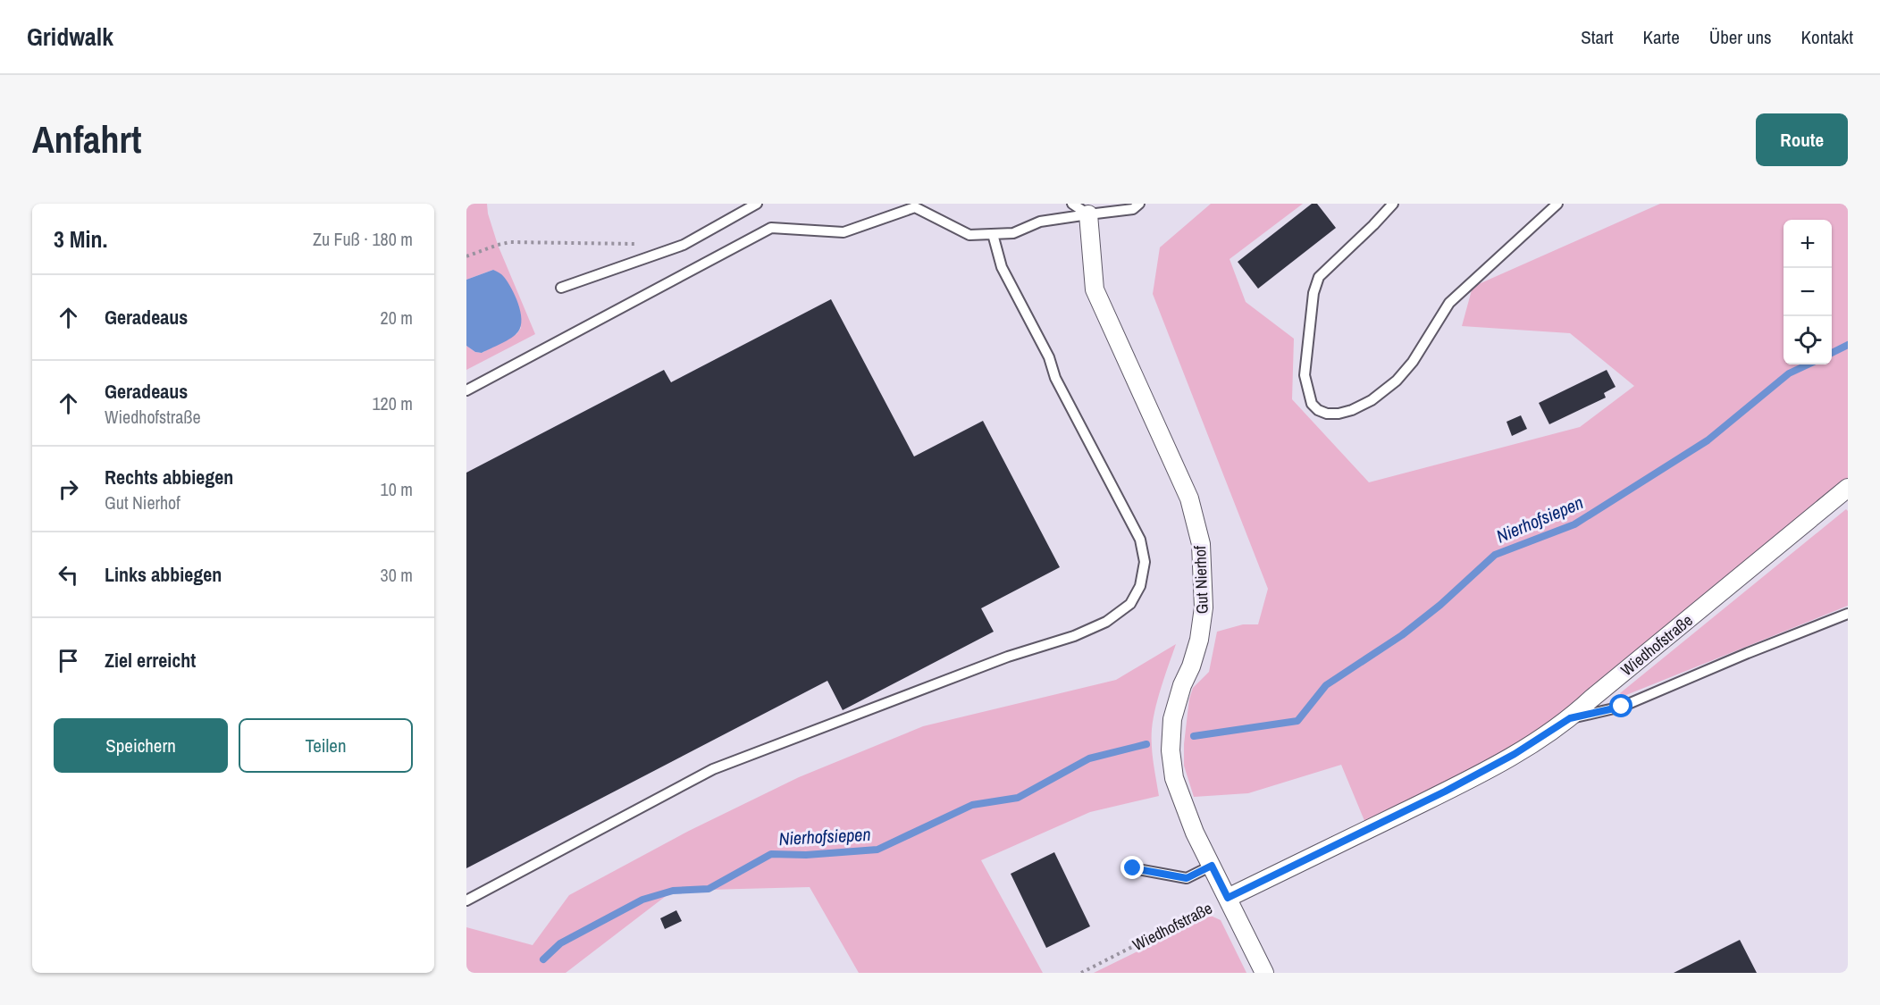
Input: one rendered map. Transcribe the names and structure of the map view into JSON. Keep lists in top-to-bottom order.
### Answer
{
  "streets": {
    "street": ["Gut Nierhof", "Wiedhofstraße"]
  },
  "crossings": [
    ["Gut Nierhof", "Wiedhofstraße"]
  ],
  "water": ["Nierhofsiepen"],
  "page": {
    "header": "Gridwalk",
    "nav": [
      "Start",
      "Karte",
      "Über uns",
      "Kontakt"
    ],
    "buttons": [
      "Route",
      ["Speichern", "Teilen"]
    ],
    "title": "Anfahrt",
    "heading": ["3 Min.", "Zu Fuß · 180 m"],
    "map_buttons": ["+", "−"],
    "list": [
      ["Geradeaus", "20 m"],
      ["Geradeaus", "Wiedhofstraße", "120 m"],
      ["Rechts abbiegen", "Gut Nierhof", "10 m"],
      ["Links abbiegen", "30 m"],
      "Ziel erreicht"
    ]
  }
}
